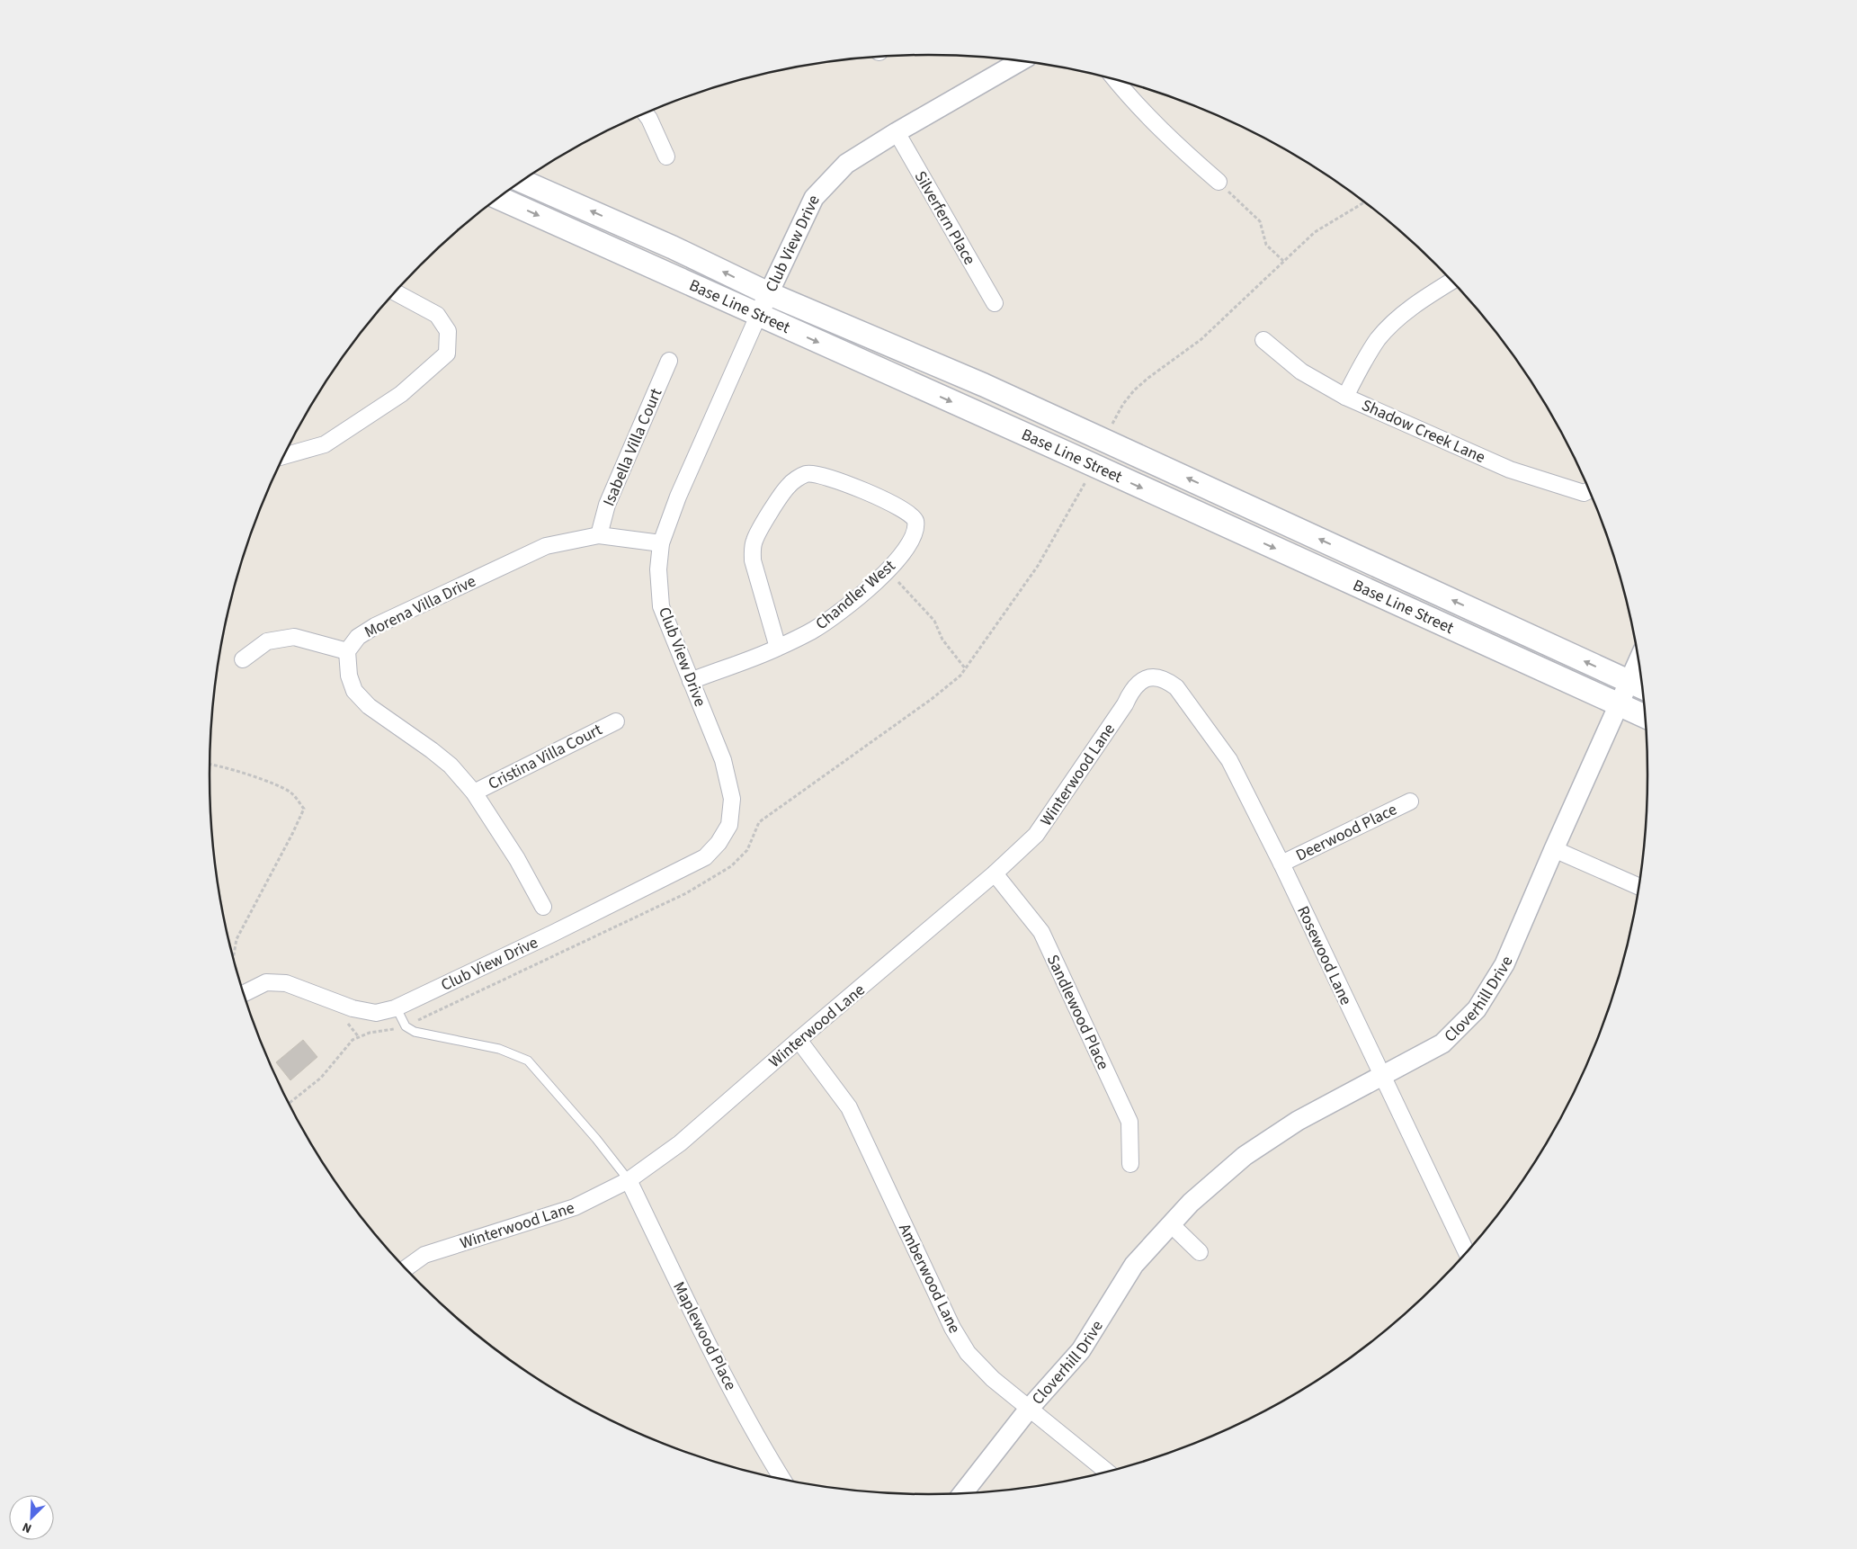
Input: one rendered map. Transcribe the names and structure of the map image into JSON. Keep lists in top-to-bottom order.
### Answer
{
  "streets": {
    "main road": ["Base Line Street"],
    "street": [
      "Silverfern Place",
      "Club View Drive",
      "Shadow Creek Lane",
      "Isabella Villa Court",
      "Chandler West",
      "Morena Villa Drive",
      "Cristina Villa Court",
      "Winterwood Lane",
      "Deerwood Place",
      "Rosewood Lane",
      "Cloverhill Drive",
      "Sandlewood Place",
      "Amberwood Lane",
      "Maplewood Place"
    ]
  },
  "crossings": [
    ["Silverfern Place", "Club View Drive"],
    ["Club View Drive", "Base Line Street"],
    ["Club View Drive", "Chandler West"],
    ["Club View Drive", "Morena Villa Drive"],
    ["Base Line Street", "Cloverhill Drive"],
    ["Isabella Villa Court", "Morena Villa Drive"],
    ["Winterwood Lane", "Rosewood Lane"],
    ["Winterwood Lane", "Sandlewood Place"],
    ["Winterwood Lane", "Amberwood Lane"],
    ["Winterwood Lane", "Maplewood Place"],
    ["Deerwood Place", "Rosewood Lane"],
    ["Rosewood Lane", "Cloverhill Drive"],
    ["Cloverhill Drive", "Amberwood Lane"]
  ],
  "north": "bottom left"
}
